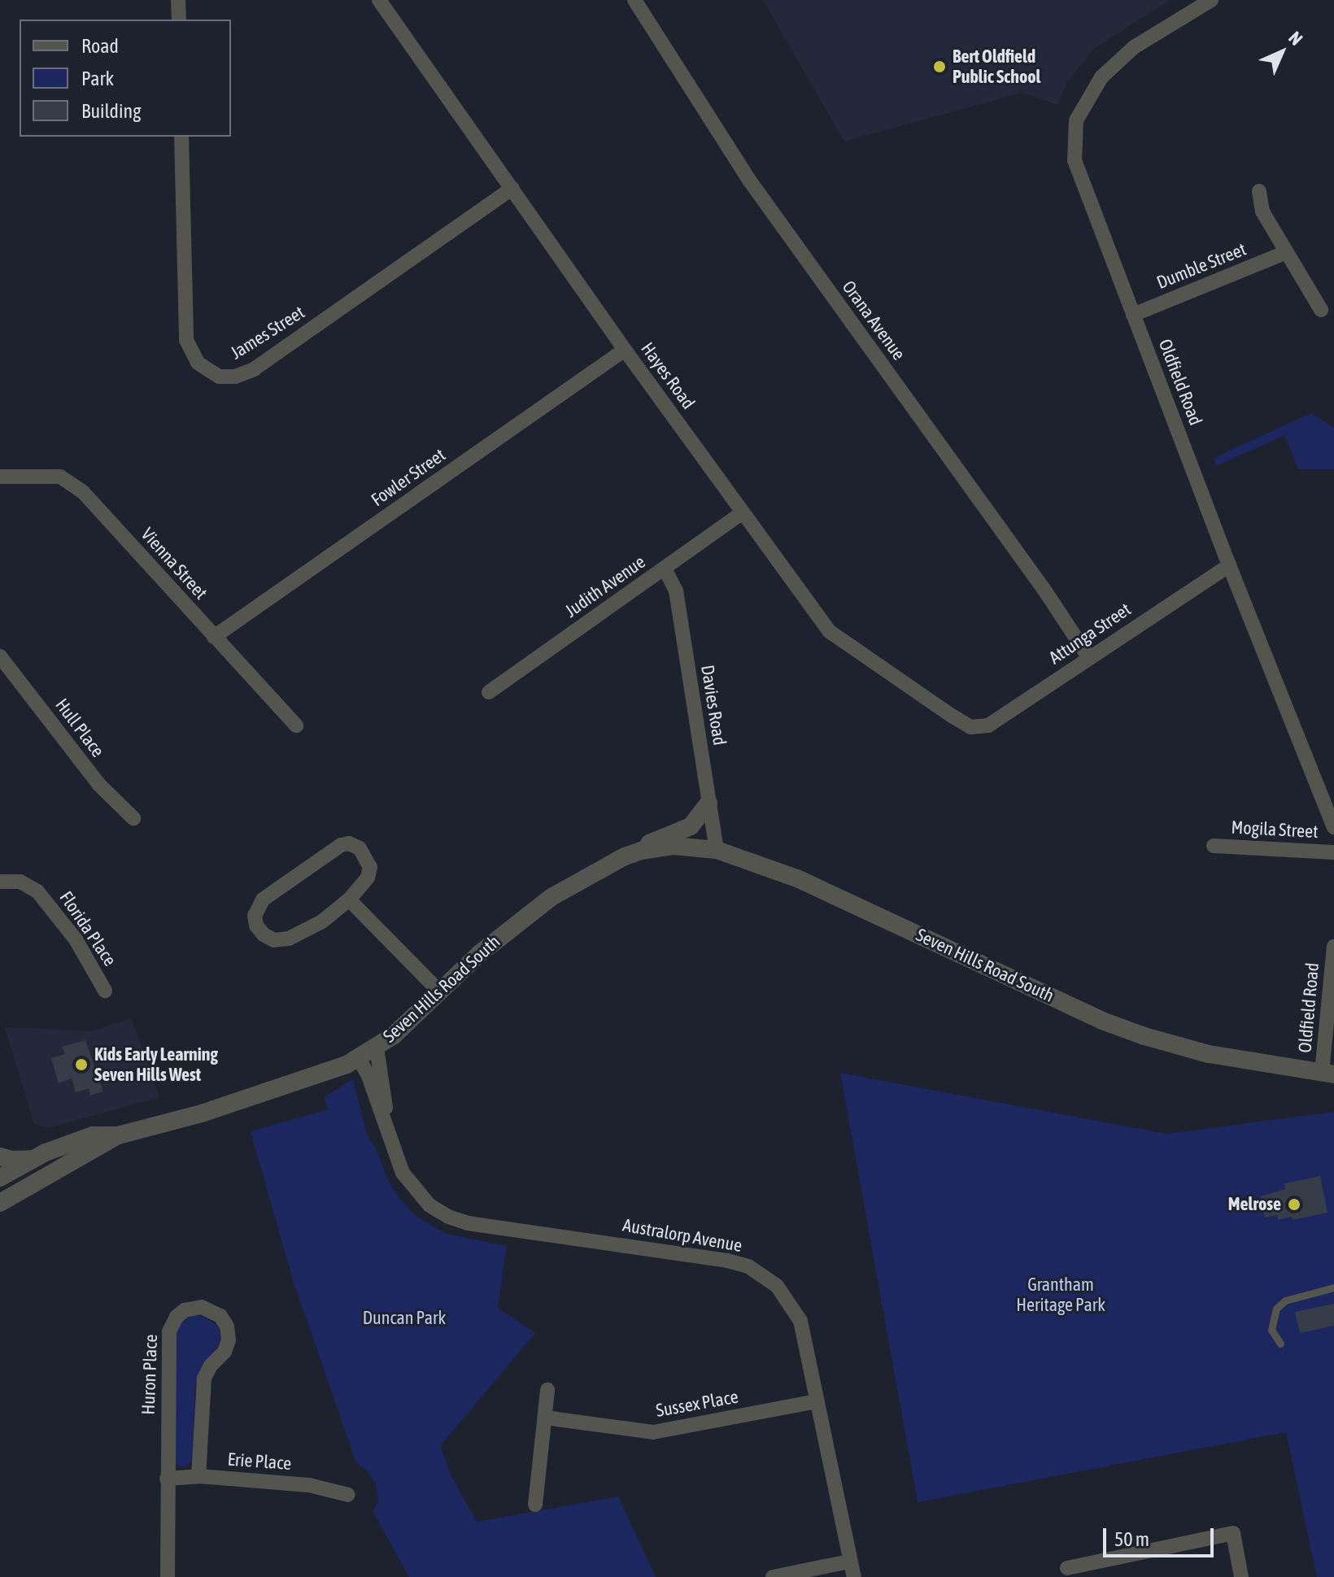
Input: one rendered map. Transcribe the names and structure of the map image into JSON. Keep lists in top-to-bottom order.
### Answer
{
  "streets": {
    "street": [
      "Dumble Street",
      "Orana Avenue",
      "James Street",
      "Hayes Road",
      "Oldfield Road",
      "Fowler Street",
      "Vienna Street",
      "Judith Avenue",
      "Attunga Street",
      "Davies Road",
      "Hull Place",
      "Mogila Street",
      "Florida Place",
      "Seven Hills Road South",
      "Australorp Avenue",
      "Huron Place",
      "Sussex Place",
      "Erie Place"
    ]
  },
  "crossings": [
    ["Dumble Street", "Oldfield Road"],
    ["Orana Avenue", "Attunga Street"],
    ["James Street", "Hayes Road"],
    ["Hayes Road", "Fowler Street"],
    ["Hayes Road", "Judith Avenue"],
    ["Hayes Road", "Attunga Street"],
    ["Oldfield Road", "Attunga Street"],
    ["Oldfield Road", "Seven Hills Road South"],
    ["Fowler Street", "Vienna Street"],
    ["Judith Avenue", "Davies Road"],
    ["Davies Road", "Seven Hills Road South"],
    ["Seven Hills Road South", "Australorp Avenue"],
    ["Australorp Avenue", "Sussex Place"],
    ["Huron Place", "Erie Place"]
  ],
  "parks": ["Grantham Heritage Park", "Duncan Park"],
  "places": ["Bert Oldfield Public School", "Kids Early Learning Seven Hills West", "Melrose"],
  "legend": ["Road", "Park", "Building"],
  "scale_bar": "50 m",
  "north": "top right"
}
